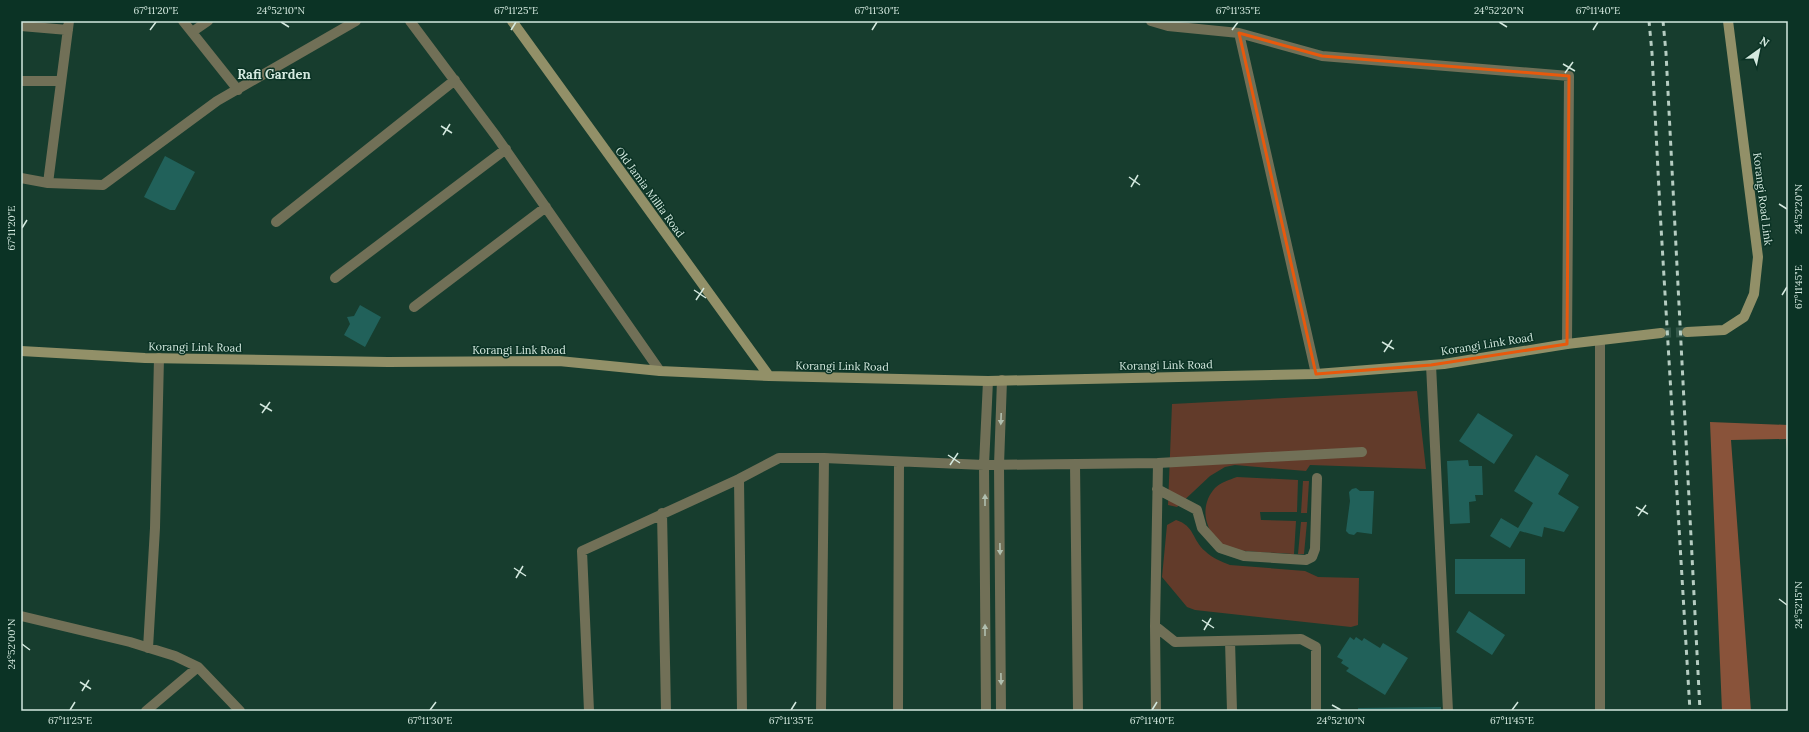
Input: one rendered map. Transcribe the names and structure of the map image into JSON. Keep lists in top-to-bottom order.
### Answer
{
  "streets": {
    "main road": ["Old Jamia Millia Road", "Korangi Road Link", "Korangi Link Road"]
  },
  "crossings": [
    ["Old Jamia Millia Road", "Korangi Link Road"]
  ],
  "districts": ["Rafi Garden"],
  "north": "top right",
  "coordinates": [
    "67°11'20\"E",
    "24°52'10\"N",
    "67°11'25\"E",
    "67°11'30\"E",
    "67°11'35\"E",
    "24°52'20\"N",
    "67°11'40\"E",
    "67°11'45\"E",
    "24°52'15\"N",
    "24°52'00\"N"
  ]
}
